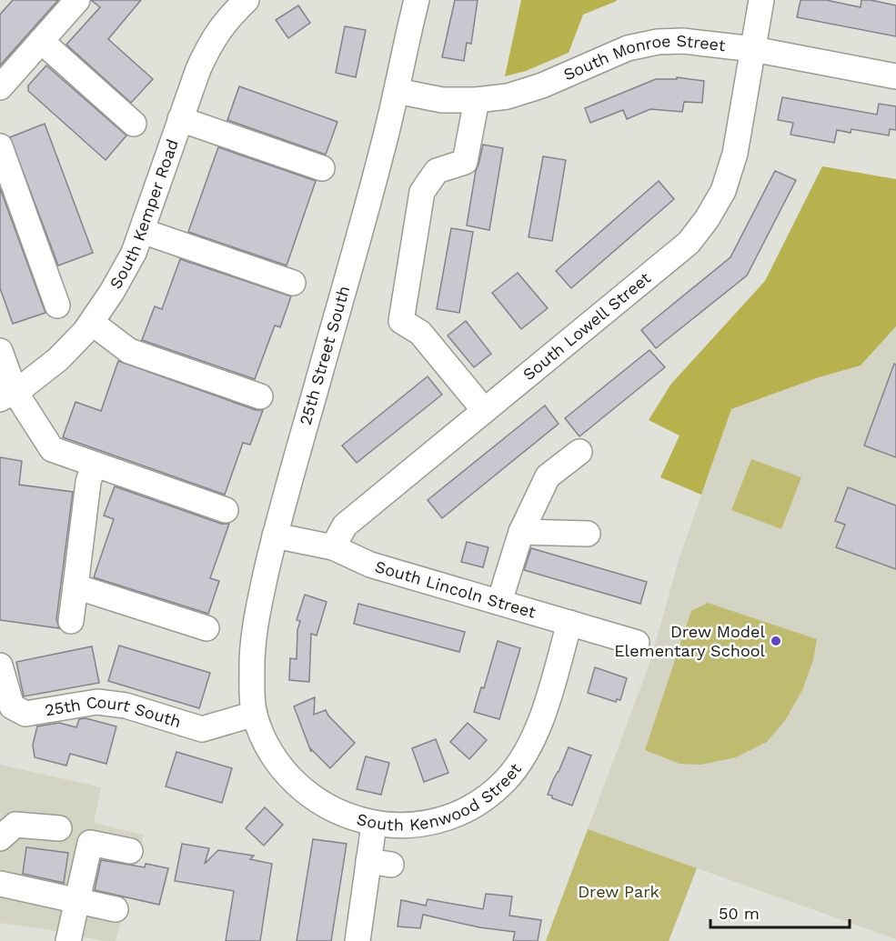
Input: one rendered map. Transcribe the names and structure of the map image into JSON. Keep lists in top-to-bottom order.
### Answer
{
  "streets": {
    "street": [
      "South Monroe Street",
      "South Kemper Road",
      "South Lowell Street",
      "25th Street South",
      "South Lincoln Street",
      "25th Court South",
      "South Kenwood Street"
    ]
  },
  "crossings": [
    ["South Monroe Street", "South Lowell Street"],
    ["South Monroe Street", "25th Street South"],
    ["South Lowell Street", "South Lincoln Street"],
    ["25th Street South", "South Lincoln Street"],
    ["25th Street South", "25th Court South"],
    ["25th Street South", "South Kenwood Street"],
    ["South Lincoln Street", "South Kenwood Street"],
    ["25th Court South", "South Kenwood Street"]
  ],
  "parks": ["Drew Park"],
  "places": ["Drew Model Elementary School"],
  "scale_bar": "50 m"
}
